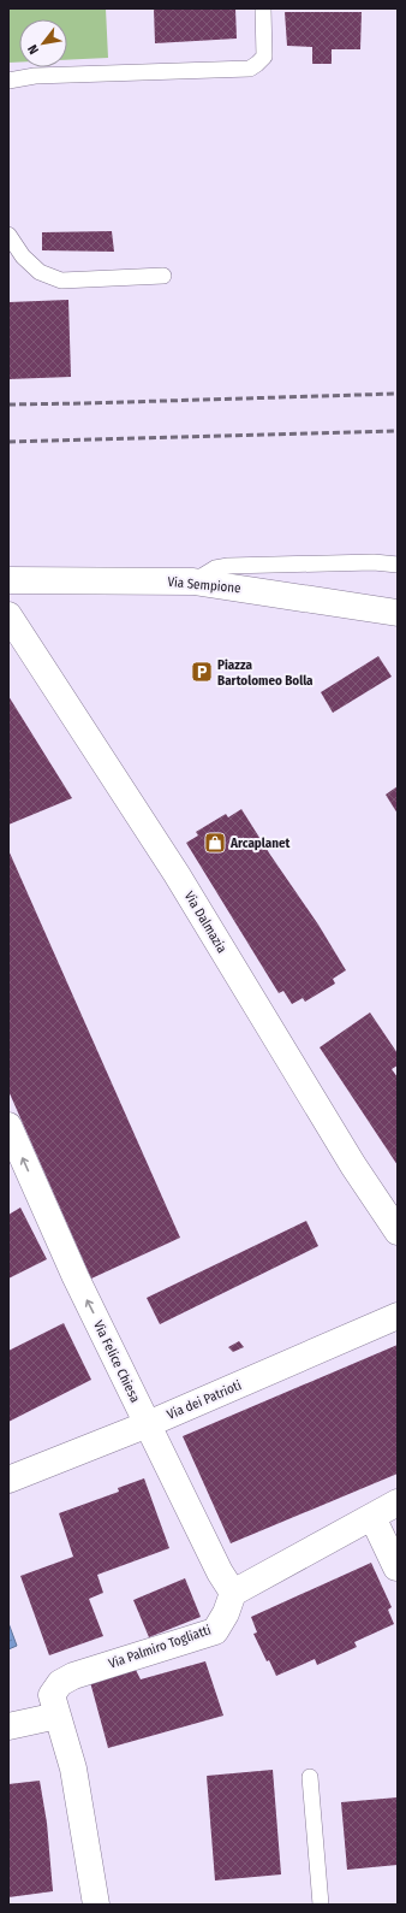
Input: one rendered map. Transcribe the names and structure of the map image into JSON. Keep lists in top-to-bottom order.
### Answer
{
  "streets": {
    "street": [
      "Via Sempione",
      "Via Dalmazia",
      "Via Felice Chiesa",
      "Via dei Patrioti",
      "Via Palmiro Togliatti"
    ]
  },
  "crossings": [
    ["Via Felice Chiesa", "Via dei Patrioti"],
    ["Via Felice Chiesa", "Via Palmiro Togliatti"]
  ],
  "one_way": ["Via Felice Chiesa"],
  "places": {
    "parking": ["Piazza Bartolomeo Bolla"],
    "shop": ["Arcaplanet"]
  },
  "north": "bottom left"
}
